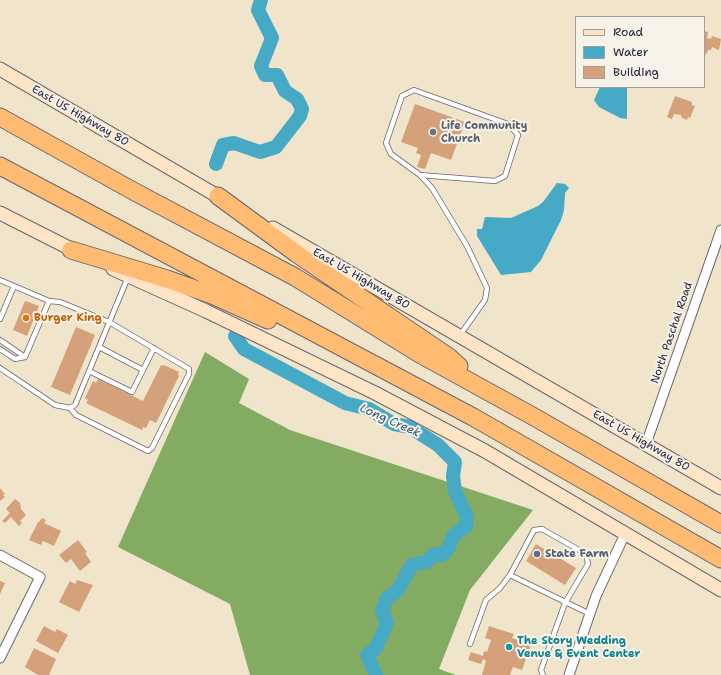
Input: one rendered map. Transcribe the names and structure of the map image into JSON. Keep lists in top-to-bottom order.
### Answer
{
  "streets": {
    "main road": ["East US Highway 80"],
    "street": ["North Paschal Road"]
  },
  "crossings": [
    ["East US Highway 80", "North Paschal Road"]
  ],
  "water": ["Long Creek"],
  "places": [
    "Life Community Church",
    "Burger King",
    "State Farm",
    "The Story Wedding Venue & Event Center"
  ],
  "legend": ["Road", "Water", "Building"]
}
